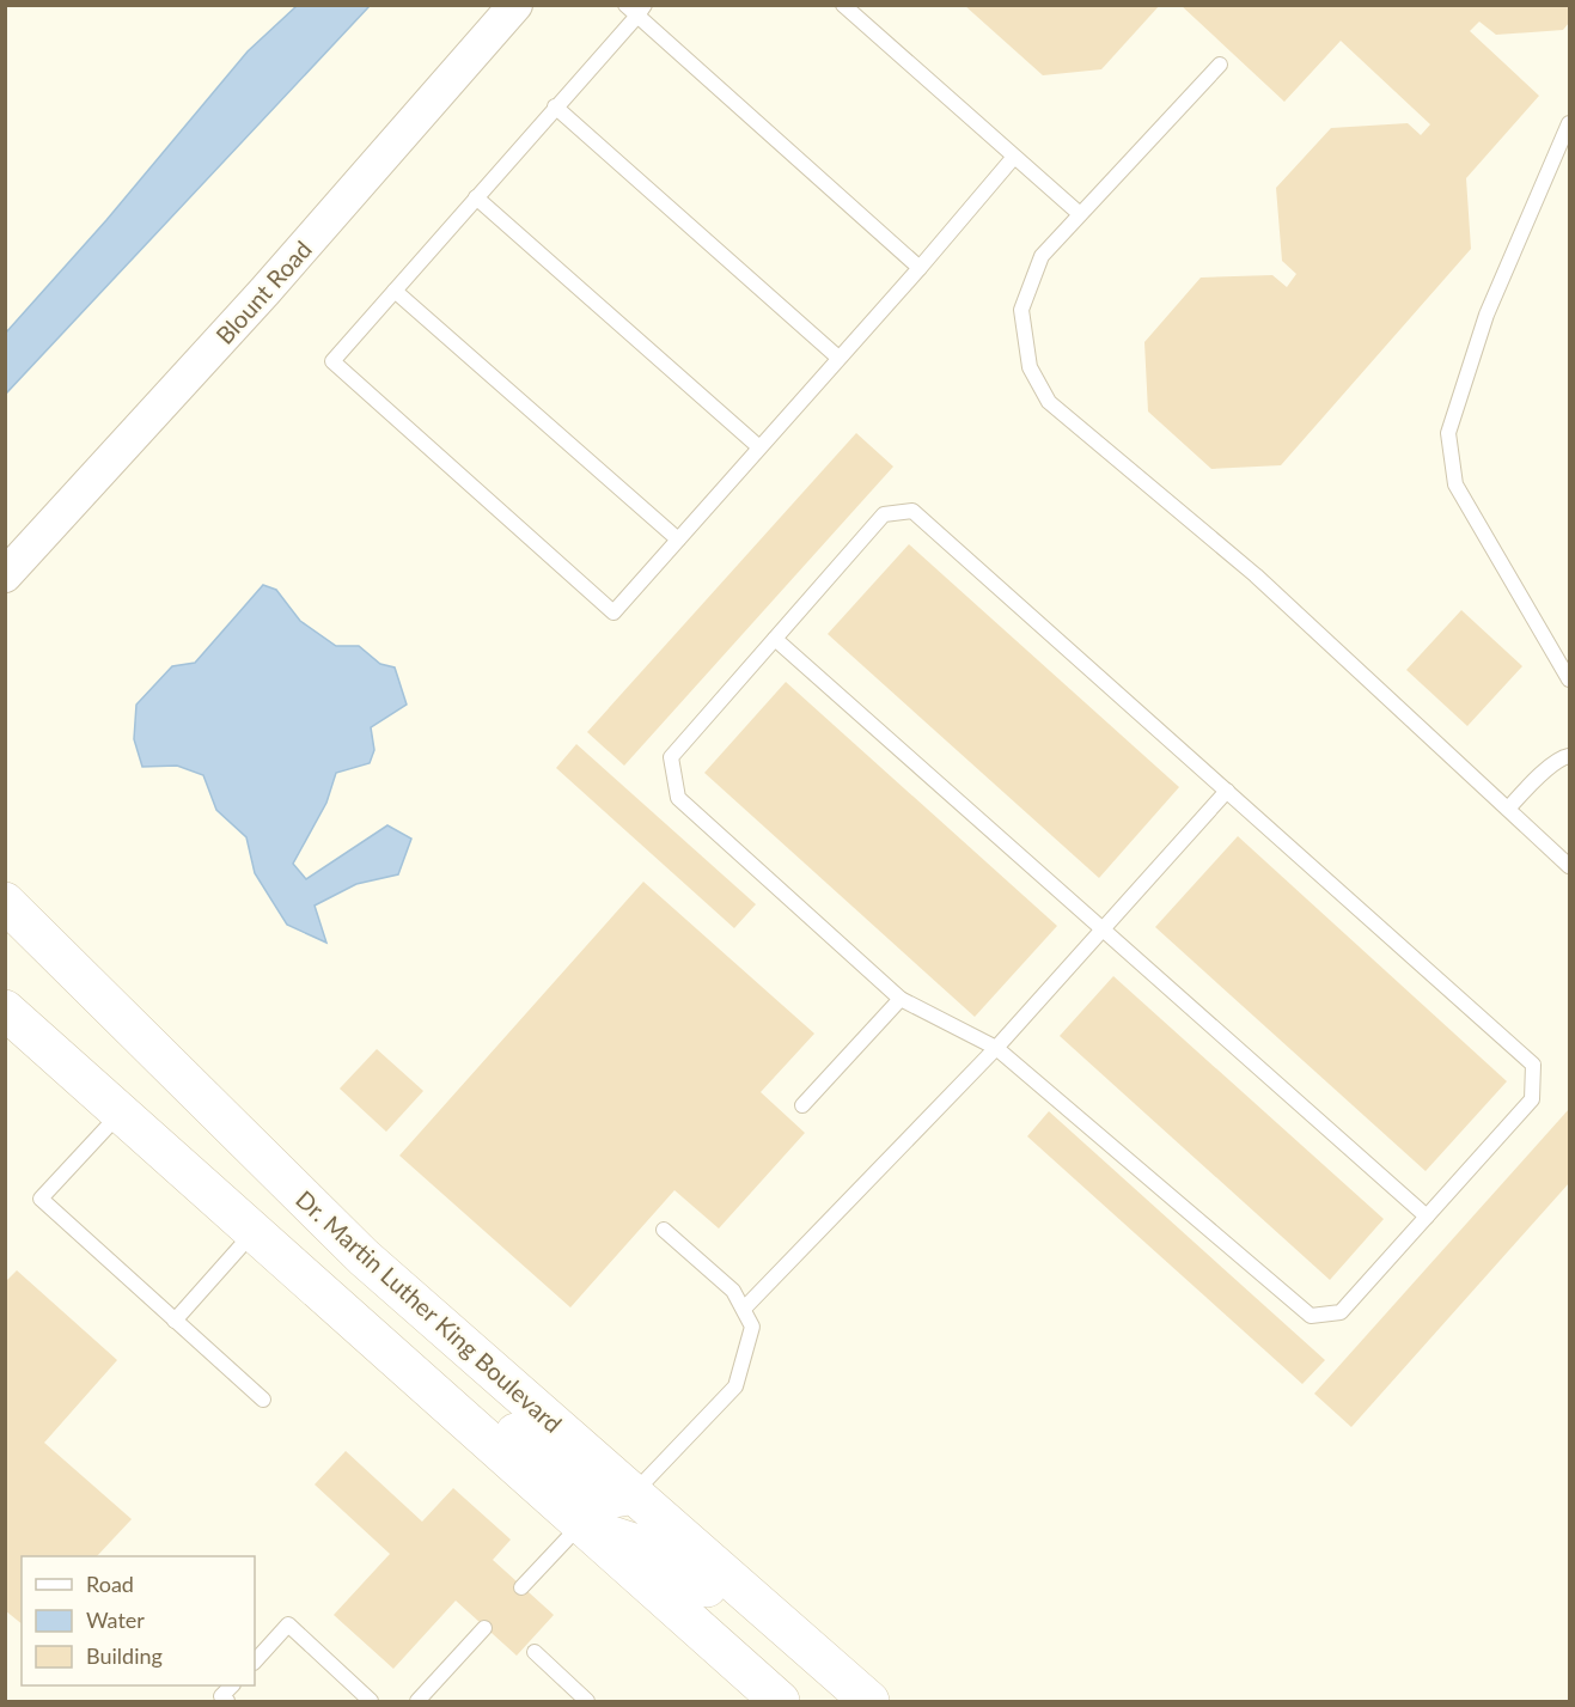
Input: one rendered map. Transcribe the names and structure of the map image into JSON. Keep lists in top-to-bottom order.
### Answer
{
  "streets": {
    "main road": ["Dr. Martin Luther King Boulevard"],
    "street": ["Blount Road"]
  },
  "legend": ["Road", "Water", "Building"]
}
